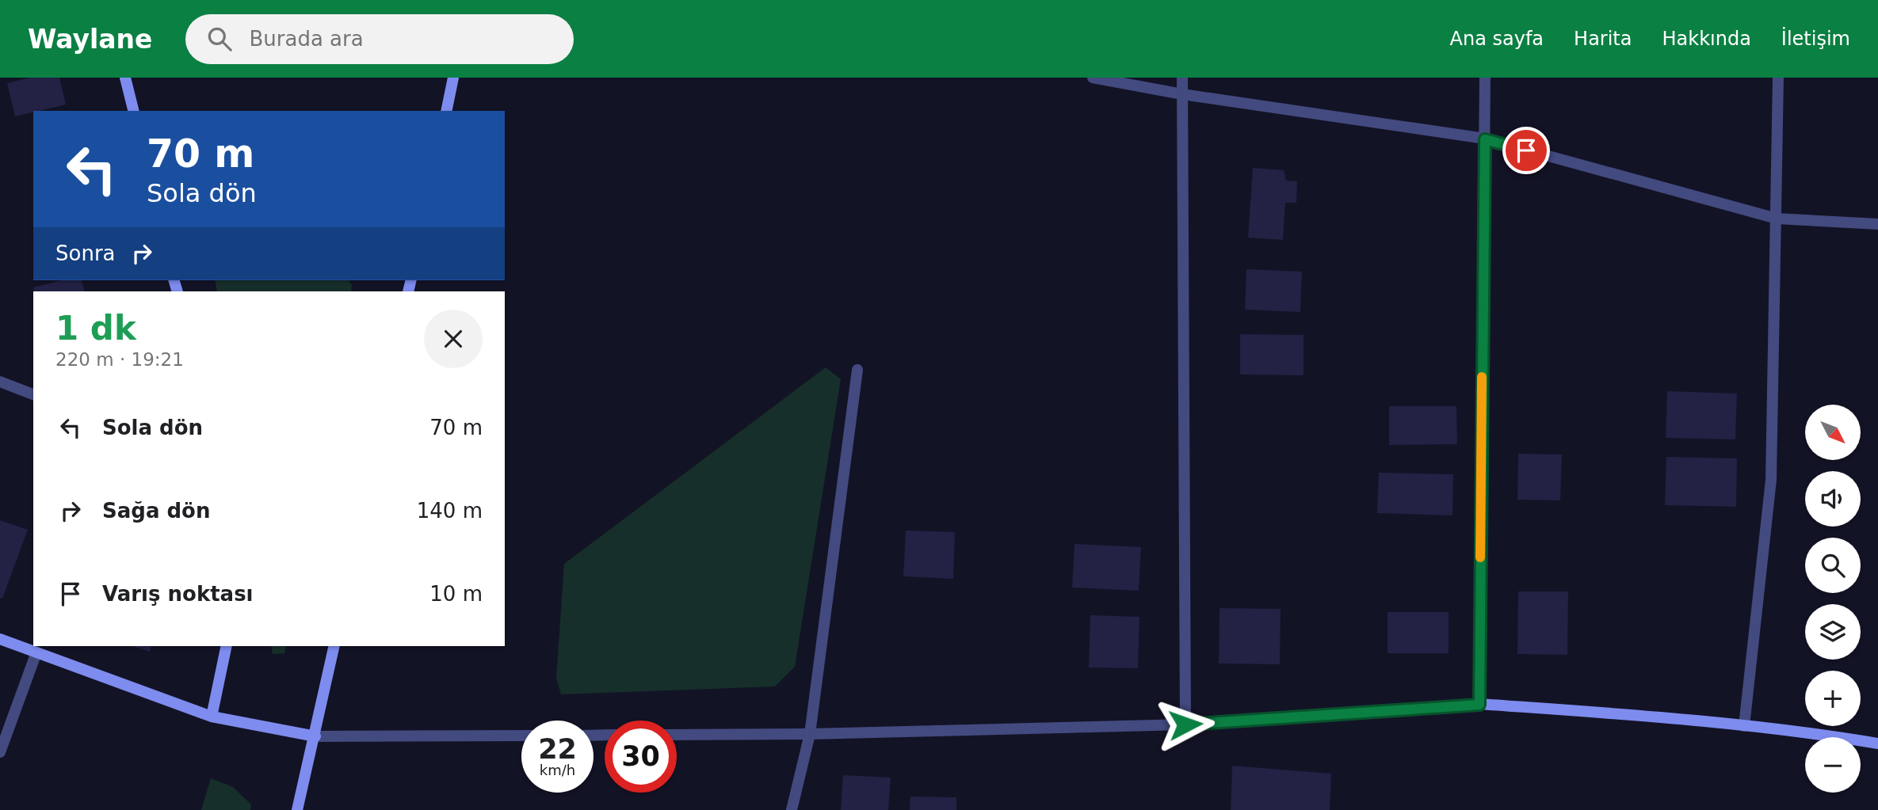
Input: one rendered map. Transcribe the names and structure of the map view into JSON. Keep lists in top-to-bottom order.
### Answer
{
  "north": "bottom right",
  "page": {
    "header": "Waylane",
    "search": "Burada ara",
    "nav": [
      "Ana sayfa",
      "Harita",
      "Hakkında",
      "İletişim"
    ],
    "turn": ["70 m", "Sola dön"],
    "then": "Sonra",
    "heading": ["1 dk", "220 m · 19:21"],
    "list": [
      {
        "name": "Sola dön",
        "value": "70 m"
      },
      {
        "name": "Sağa dön",
        "value": "140 m"
      },
      {
        "name": "Varış noktası",
        "value": "10 m"
      }
    ],
    "map_buttons": ["+", "−"],
    "speed": "22 km/h",
    "limit": "30"
  }
}
